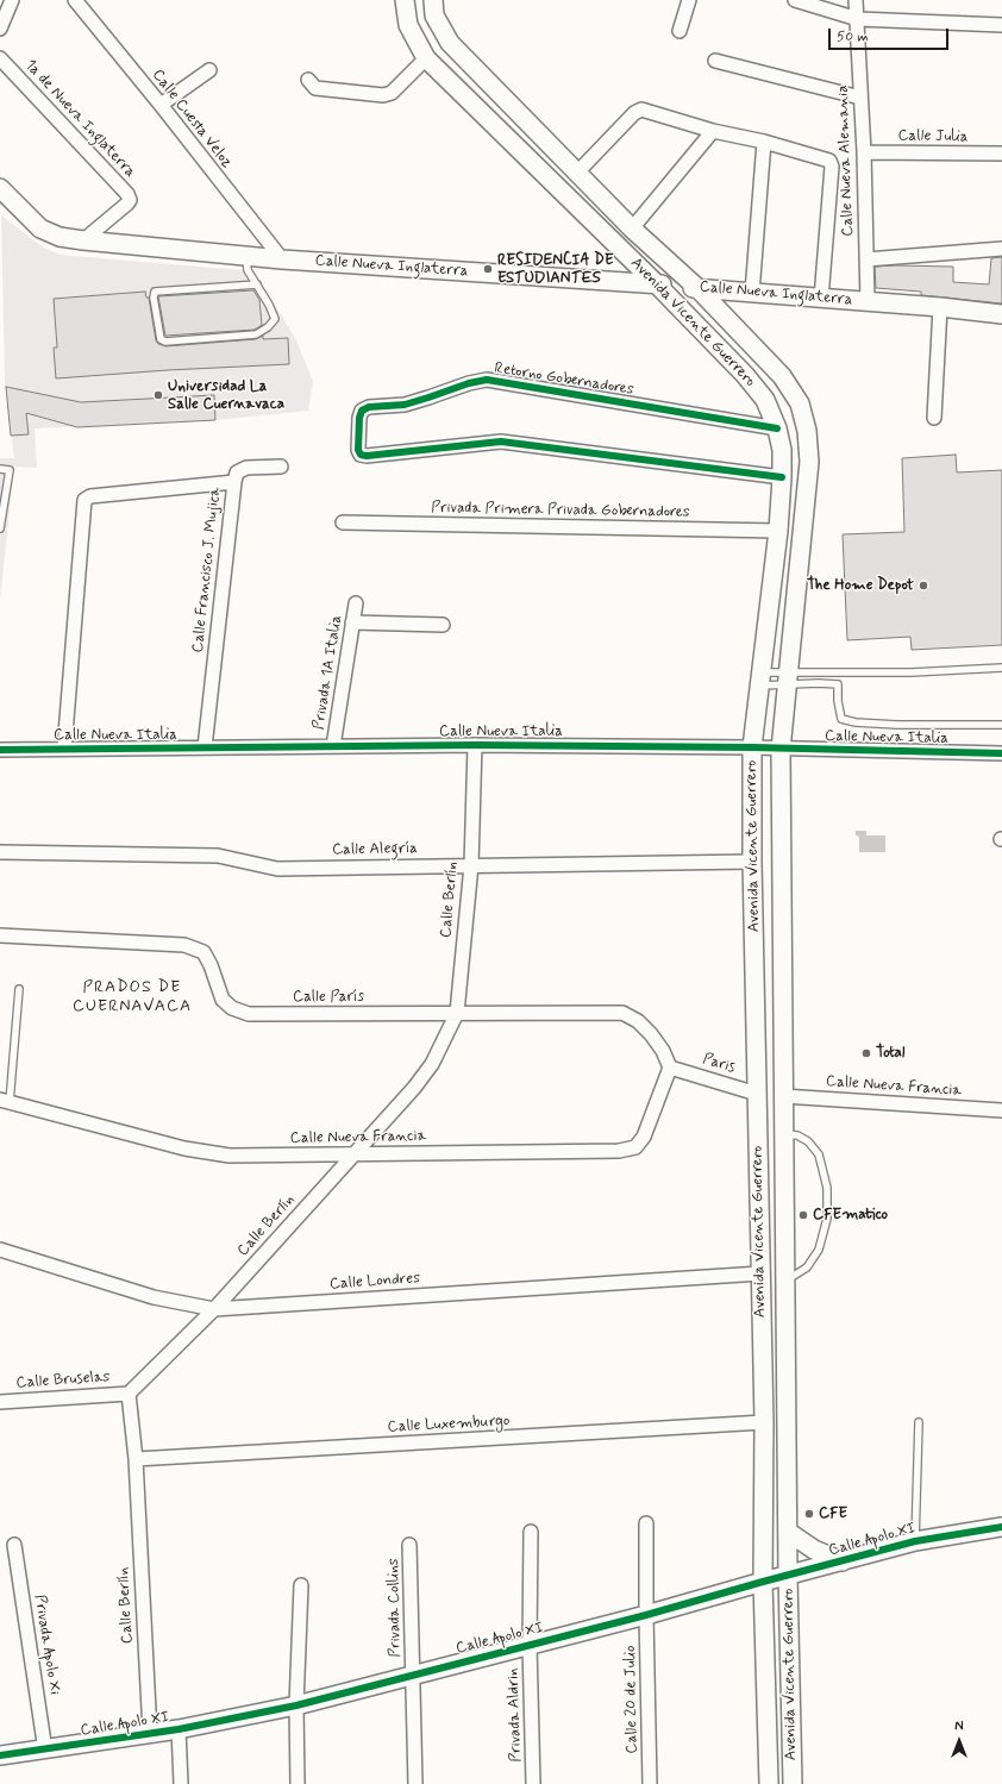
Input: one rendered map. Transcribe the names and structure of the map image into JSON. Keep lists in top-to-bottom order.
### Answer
{
  "streets": {
    "main road": ["Calle Nueva Inglaterra", "Avenida Vicente Guerrero", "Calle Apolo XI"],
    "street": [
      "1a de Nueva Inglaterra",
      "Calle Cuesta Veloz",
      "Calle Julia",
      "Calle Nueva Alemania",
      "Retorno Gobernadores",
      "Privada Primera Privada Gobernadores",
      "Calle Francisco J. Mujica",
      "Privada 1A Italia",
      "Calle Nueva Italia",
      "Calle Alegría",
      "Calle Berlín",
      "Calle París",
      "Paris",
      "Calle Nueva Francia",
      "Calle Londres",
      "Calle Bruselas",
      "Calle Luxemburgo",
      "Privada Collins",
      "Privada Apolo Xi",
      "Calle 20 de Julio",
      "Privada Aldrin"
    ]
  },
  "crossings": [
    ["1a de Nueva Inglaterra", "Calle Nueva Inglaterra"],
    ["Calle Cuesta Veloz", "Calle Nueva Inglaterra"],
    ["Calle Julia", "Calle Nueva Alemania"],
    ["Calle Nueva Alemania", "Calle Nueva Inglaterra"],
    ["Calle Nueva Inglaterra", "Avenida Vicente Guerrero"],
    ["Avenida Vicente Guerrero", "Retorno Gobernadores"],
    ["Avenida Vicente Guerrero", "Privada Primera Privada Gobernadores"],
    ["Avenida Vicente Guerrero", "Calle Nueva Italia"],
    ["Avenida Vicente Guerrero", "Calle Alegría"],
    ["Avenida Vicente Guerrero", "Paris"],
    ["Avenida Vicente Guerrero", "Calle Nueva Francia"],
    ["Avenida Vicente Guerrero", "Calle Londres"],
    ["Avenida Vicente Guerrero", "Calle Luxemburgo"],
    ["Avenida Vicente Guerrero", "Calle Apolo XI"],
    ["Calle Francisco J. Mujica", "Calle Nueva Italia"],
    ["Privada 1A Italia", "Calle Nueva Italia"],
    ["Calle Nueva Italia", "Calle Berlín"],
    ["Calle Alegría", "Calle Berlín"],
    ["Calle Berlín", "Calle París"],
    ["Calle Berlín", "Calle Nueva Francia"],
    ["Calle Berlín", "Calle Londres"],
    ["Calle Berlín", "Calle Bruselas"],
    ["Calle Berlín", "Calle Luxemburgo"],
    ["Calle Berlín", "Calle Apolo XI"],
    ["Calle París", "Paris"],
    ["Calle París", "Calle Nueva Francia"],
    ["Paris", "Calle Nueva Francia"],
    ["Calle Apolo XI", "Privada Collins"],
    ["Calle Apolo XI", "Privada Apolo Xi"],
    ["Calle Apolo XI", "Calle 20 de Julio"],
    ["Calle Apolo XI", "Privada Aldrin"]
  ],
  "districts": ["PRADOS DE CUERNAVACA"],
  "places": [
    "RESIDENCIA DE ESTUDIANTES",
    "Universidad La Salle Cuernavaca",
    "The Home Depot",
    "Total",
    "CFEmatico",
    "CFE"
  ],
  "scale_bar": "50 m",
  "north": "top"
}
